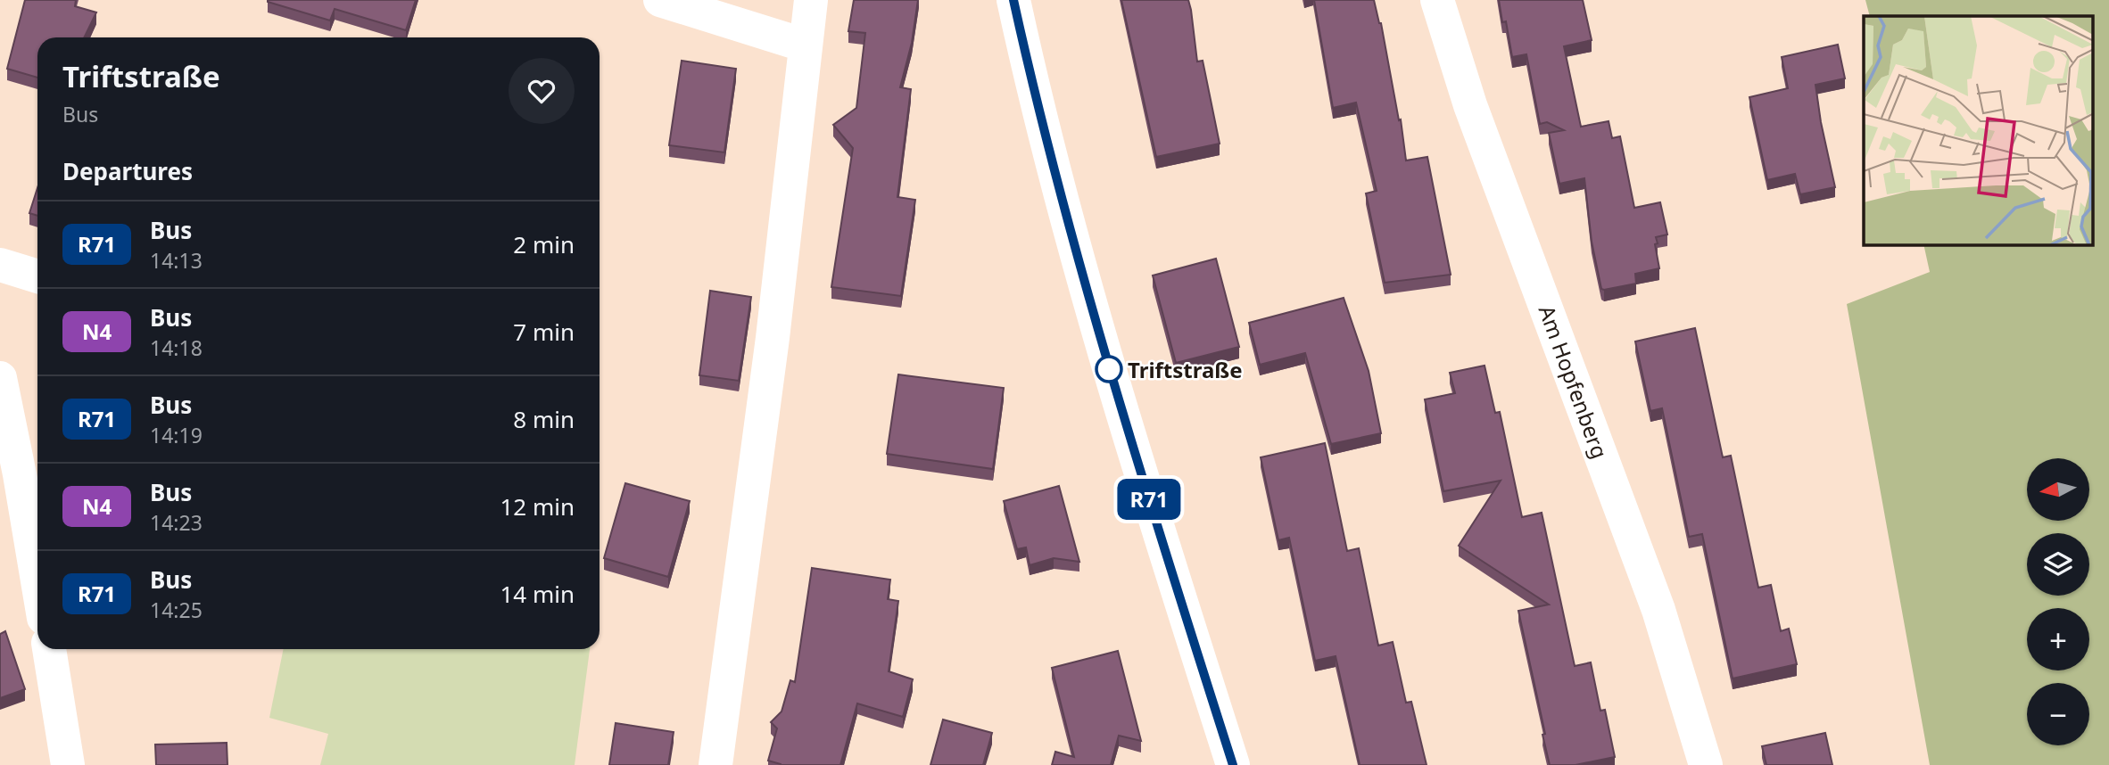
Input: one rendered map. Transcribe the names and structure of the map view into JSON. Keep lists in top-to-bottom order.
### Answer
{
  "streets": {
    "street": ["Am Hopfenberg"]
  },
  "places": ["Triftstraße"],
  "lines": ["bus line R71"],
  "north": "left",
  "page": {
    "on_map": "R71",
    "heading": [
      ["Triftstraße", "Bus"],
      "Departures"
    ],
    "list": [
      {
        "mark": "R71",
        "name": "Bus",
        "note": "14:13",
        "value": "2 min"
      },
      {
        "mark": "N4",
        "name": "Bus",
        "note": "14:18",
        "value": "7 min"
      },
      {
        "mark": "R71",
        "name": "Bus",
        "note": "14:19",
        "value": "8 min"
      },
      {
        "mark": "N4",
        "name": "Bus",
        "note": "14:23",
        "value": "12 min"
      },
      {
        "mark": "R71",
        "name": "Bus",
        "note": "14:25",
        "value": "14 min"
      }
    ],
    "map_buttons": ["+", "−"]
  }
}
